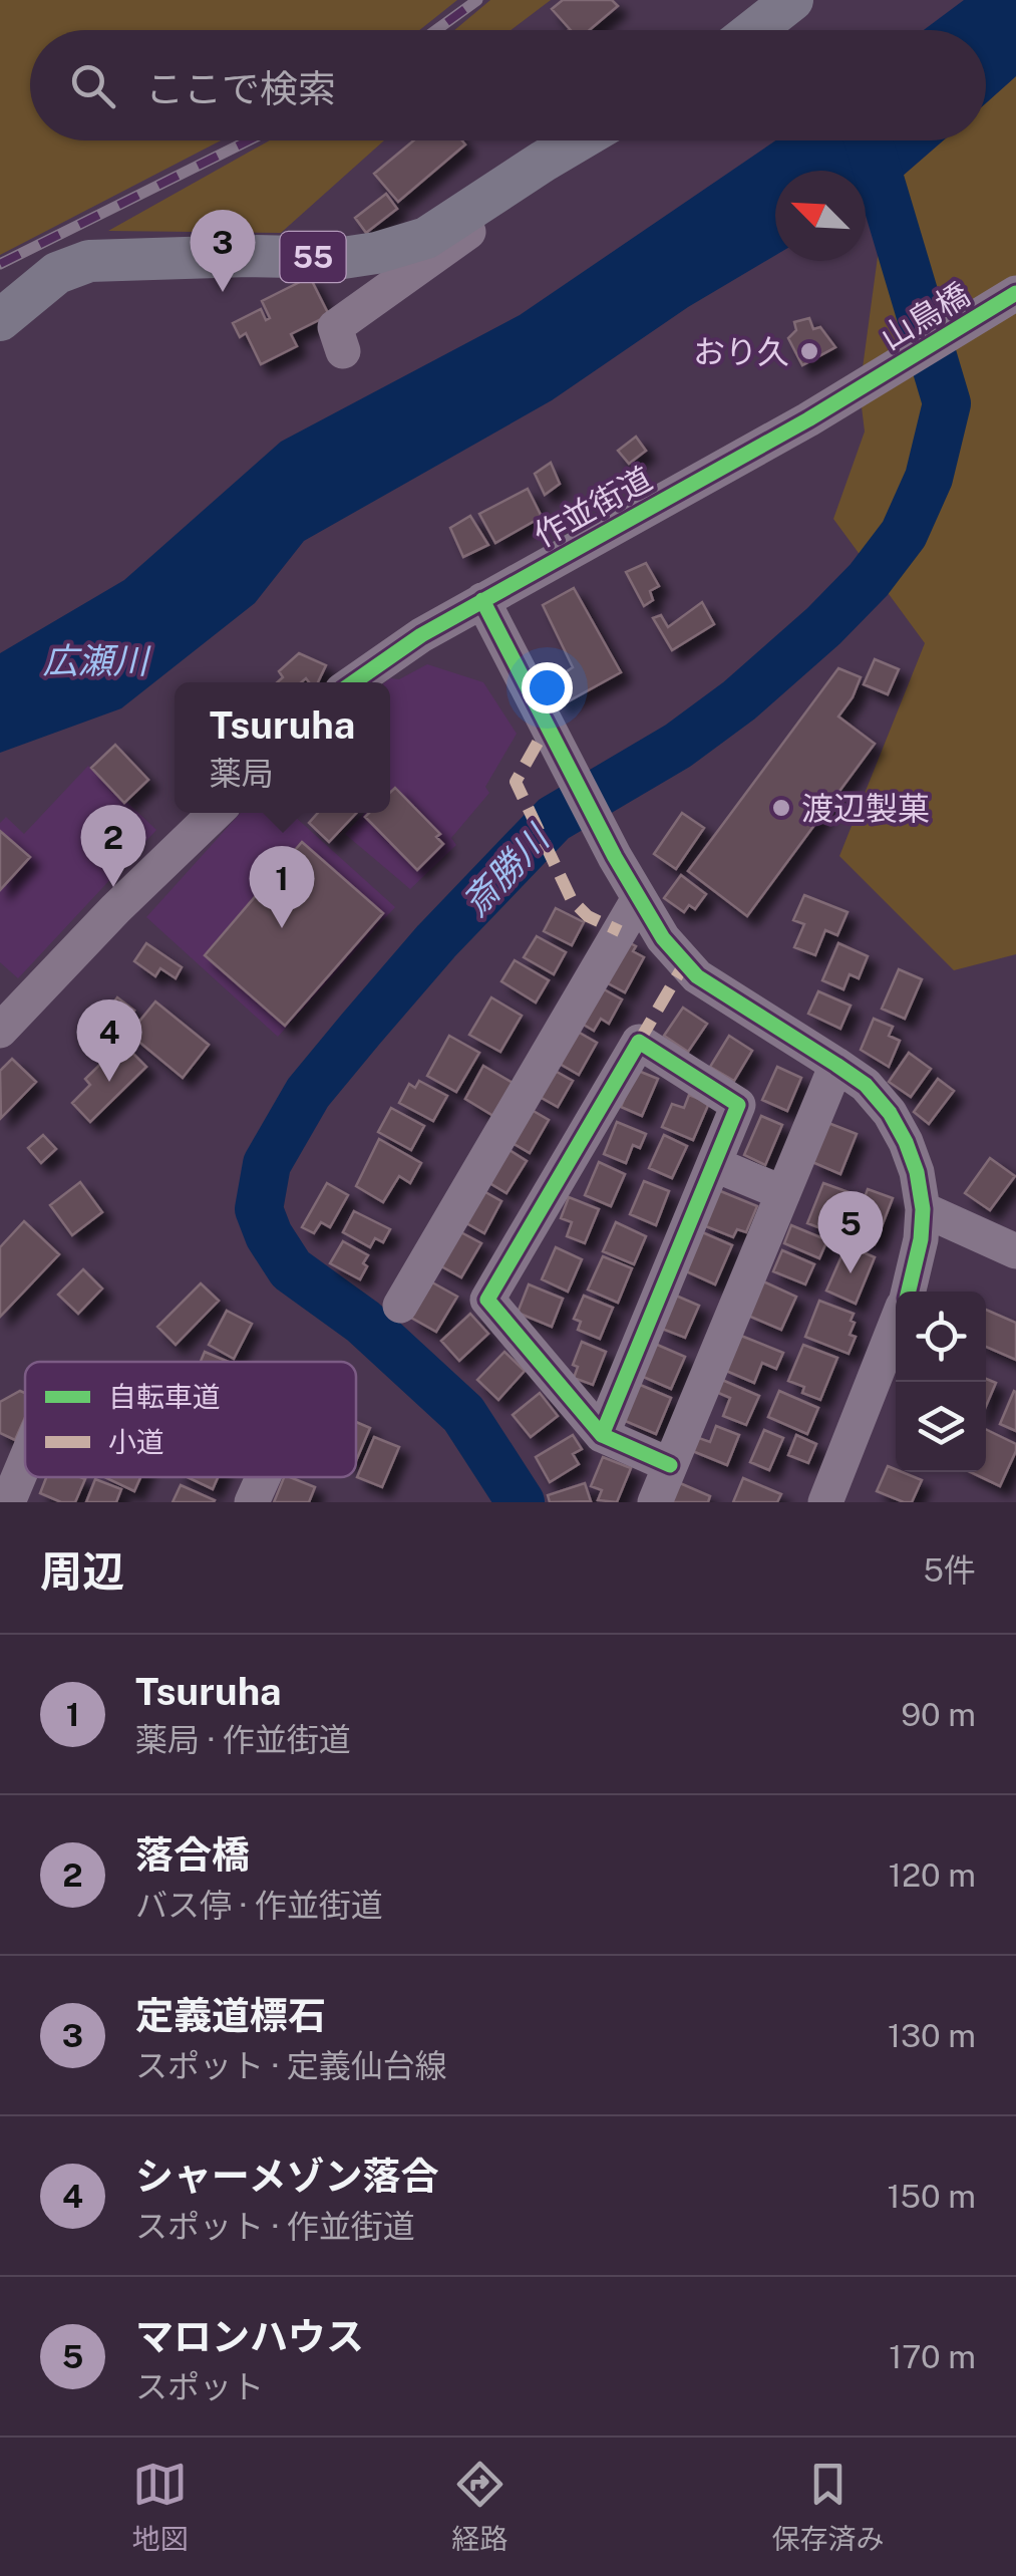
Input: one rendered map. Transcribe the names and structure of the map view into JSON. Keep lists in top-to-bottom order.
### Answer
{
  "streets": {
    "main road": ["55"],
    "street": ["山鳥橋", "作並街道"]
  },
  "crossings": [
    ["山鳥橋", "作並街道"]
  ],
  "water": ["広瀬川", "斎勝川"],
  "places": ["おり久", "渡辺製菓"],
  "legend": ["自転車道", "小道"],
  "north": "top left",
  "page": {
    "search": "ここで検索",
    "pins": [
      "3",
      "2",
      "1",
      "4",
      "5"
    ],
    "popup": ["Tsuruha", "薬局"],
    "heading": ["周辺", "5件"],
    "list": [
      {
        "mark": "1",
        "name": "Tsuruha",
        "note": "薬局 · 作並街道",
        "value": "90 m"
      },
      {
        "mark": "2",
        "name": "落合橋",
        "note": "バス停 · 作並街道",
        "value": "120 m"
      },
      {
        "mark": "3",
        "name": "定義道標石",
        "note": "スポット · 定義仙台線",
        "value": "130 m"
      },
      {
        "mark": "4",
        "name": "シャーメゾン落合",
        "note": "スポット · 作並街道",
        "value": "150 m"
      },
      {
        "mark": "5",
        "name": "マロンハウス",
        "note": "スポット",
        "value": "170 m"
      }
    ],
    "nav": ["地図", "経路", "保存済み"]
  }
}
